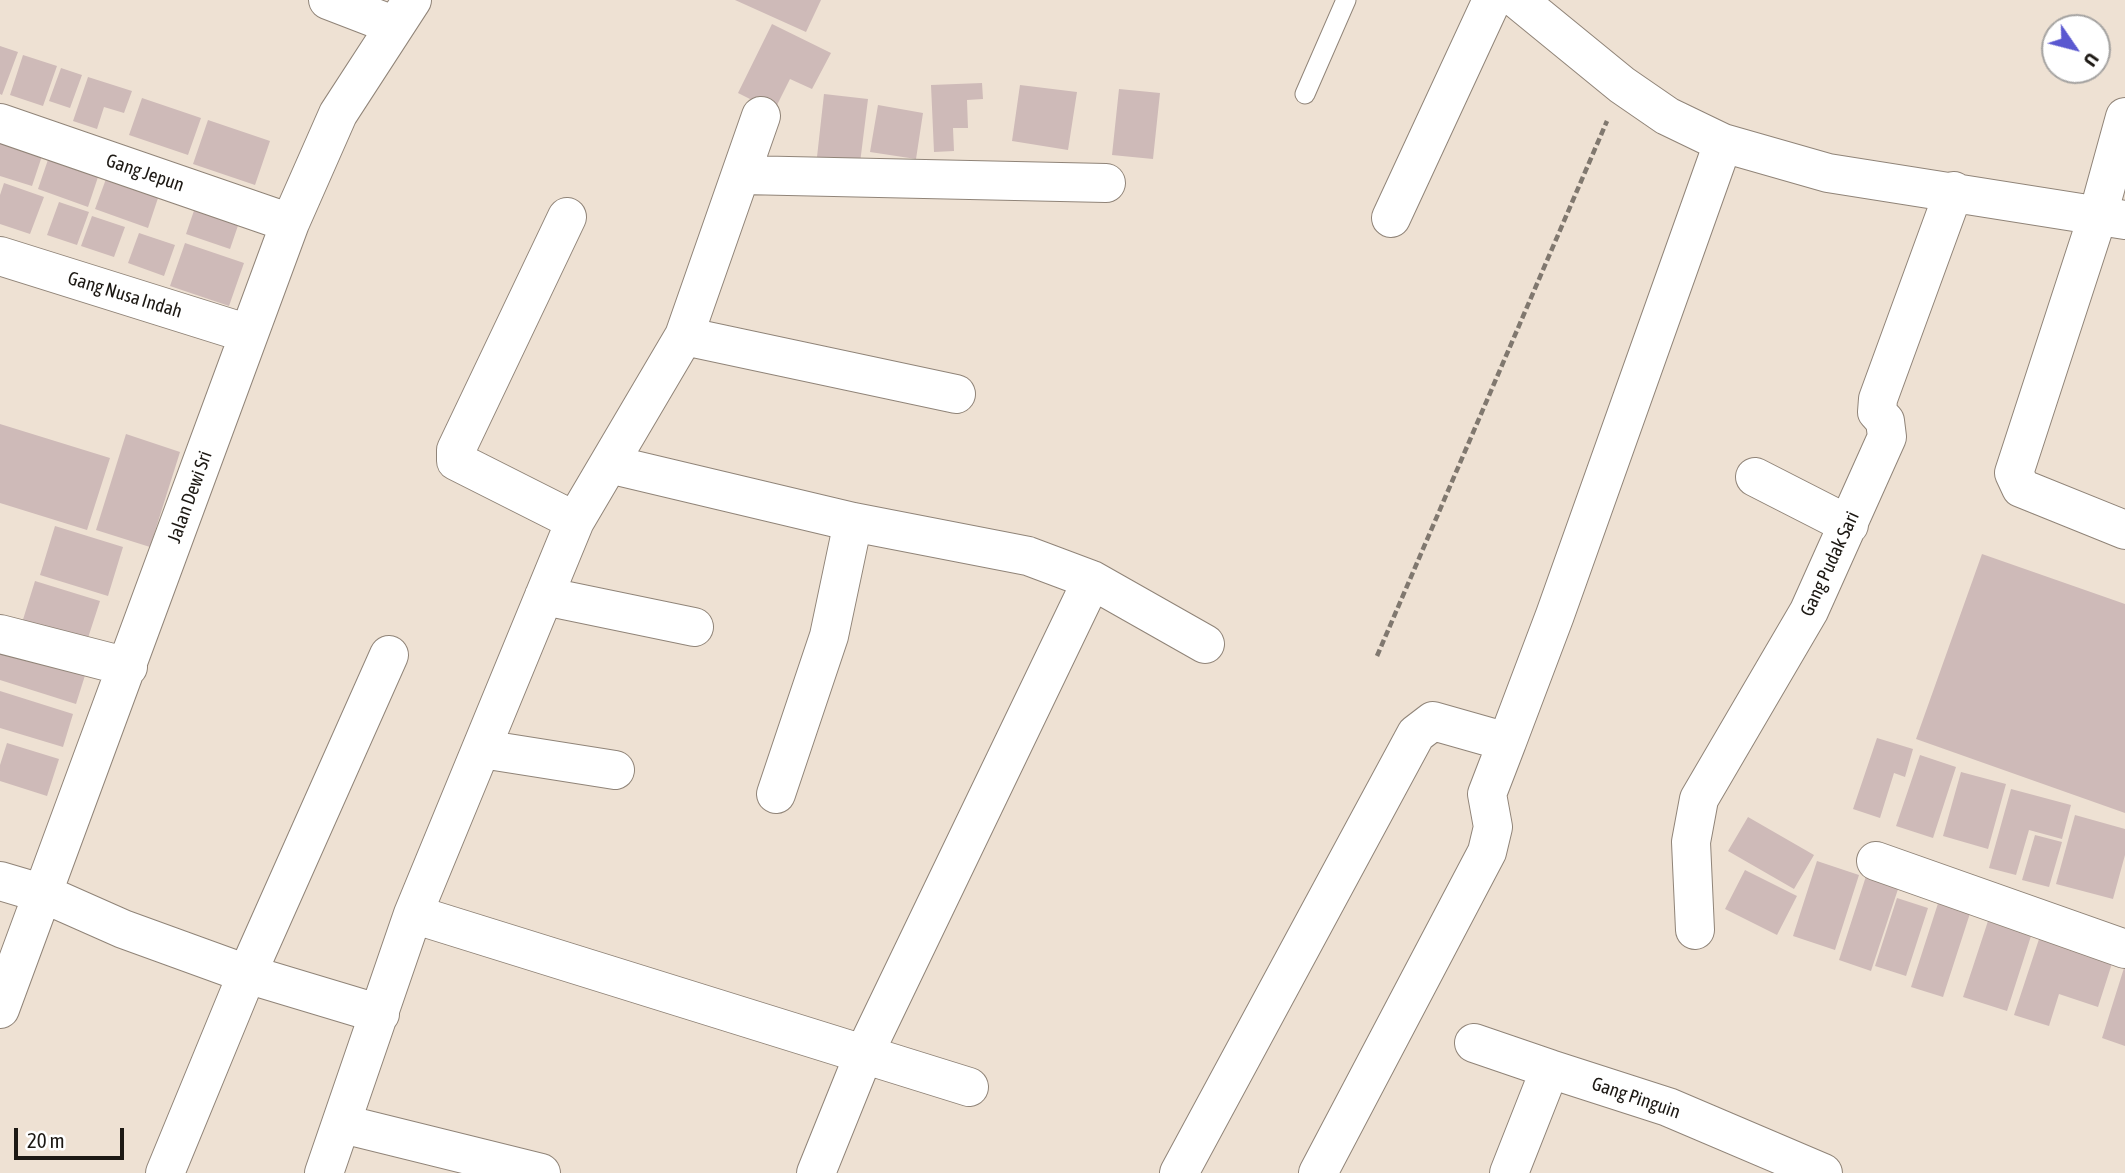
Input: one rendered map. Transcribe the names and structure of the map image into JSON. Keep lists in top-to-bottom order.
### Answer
{
  "streets": {
    "street": [
      "Gang Jepun",
      "Gang Nusa Indah",
      "Jalan Dewi Sri",
      "Gang Pudak Sari",
      "Gang Pinguin"
    ]
  },
  "crossings": [
    ["Gang Jepun", "Jalan Dewi Sri"],
    ["Gang Nusa Indah", "Jalan Dewi Sri"]
  ],
  "scale_bar": "20 m",
  "north": "bottom right"
}
